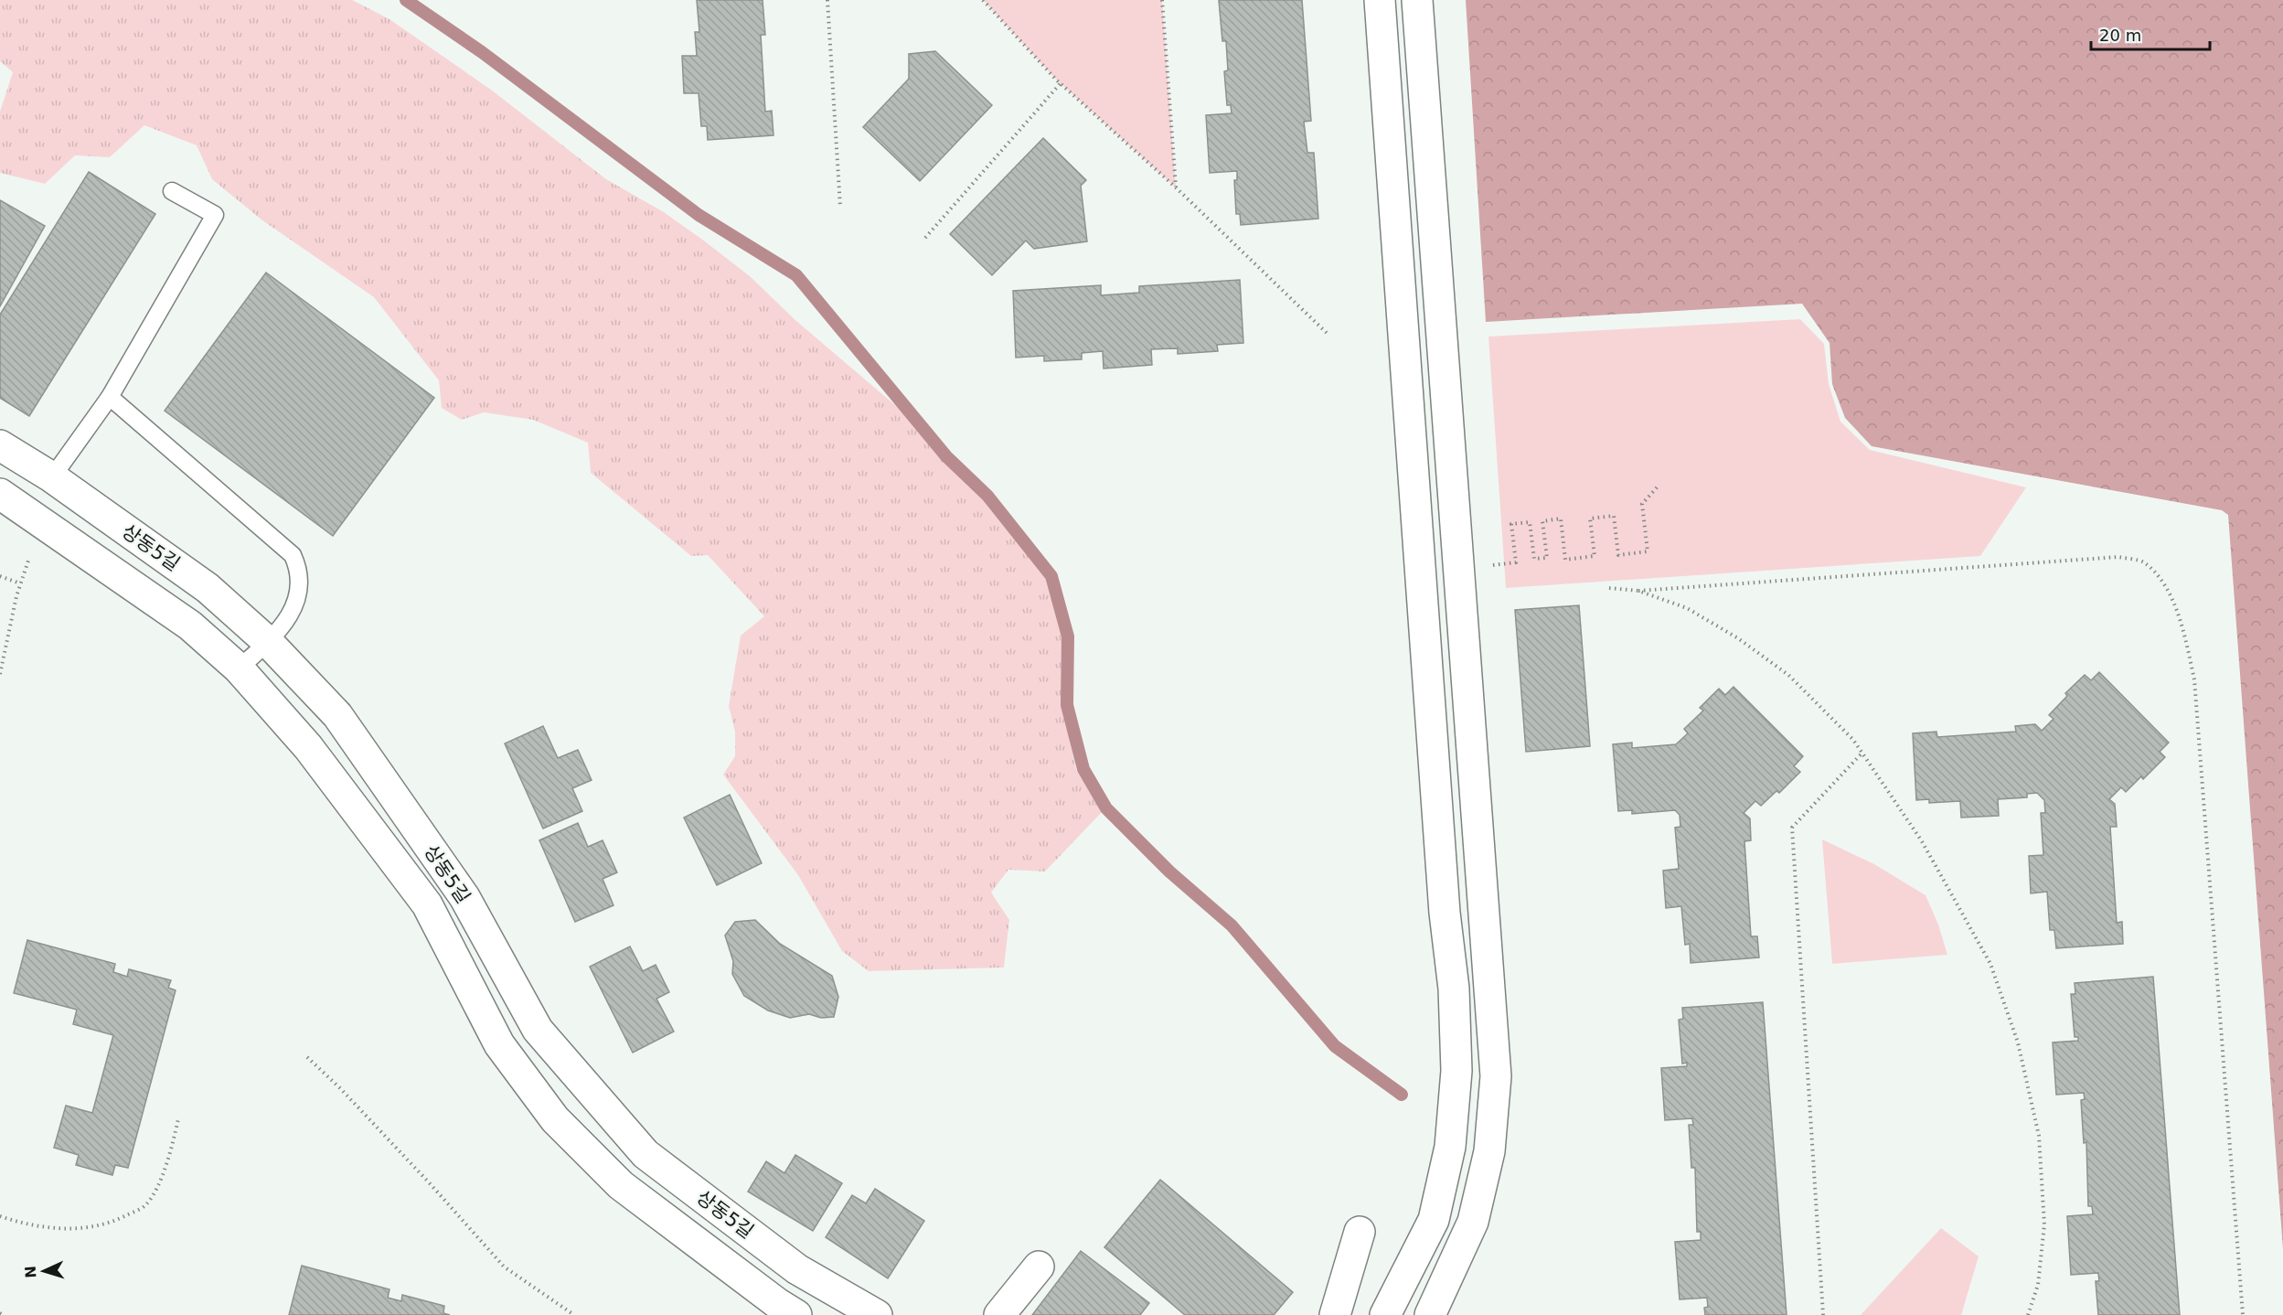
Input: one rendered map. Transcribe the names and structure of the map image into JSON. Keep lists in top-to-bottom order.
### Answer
{
  "streets": {
    "street": ["상동5길"]
  },
  "scale_bar": "20 m",
  "north": "left"
}
